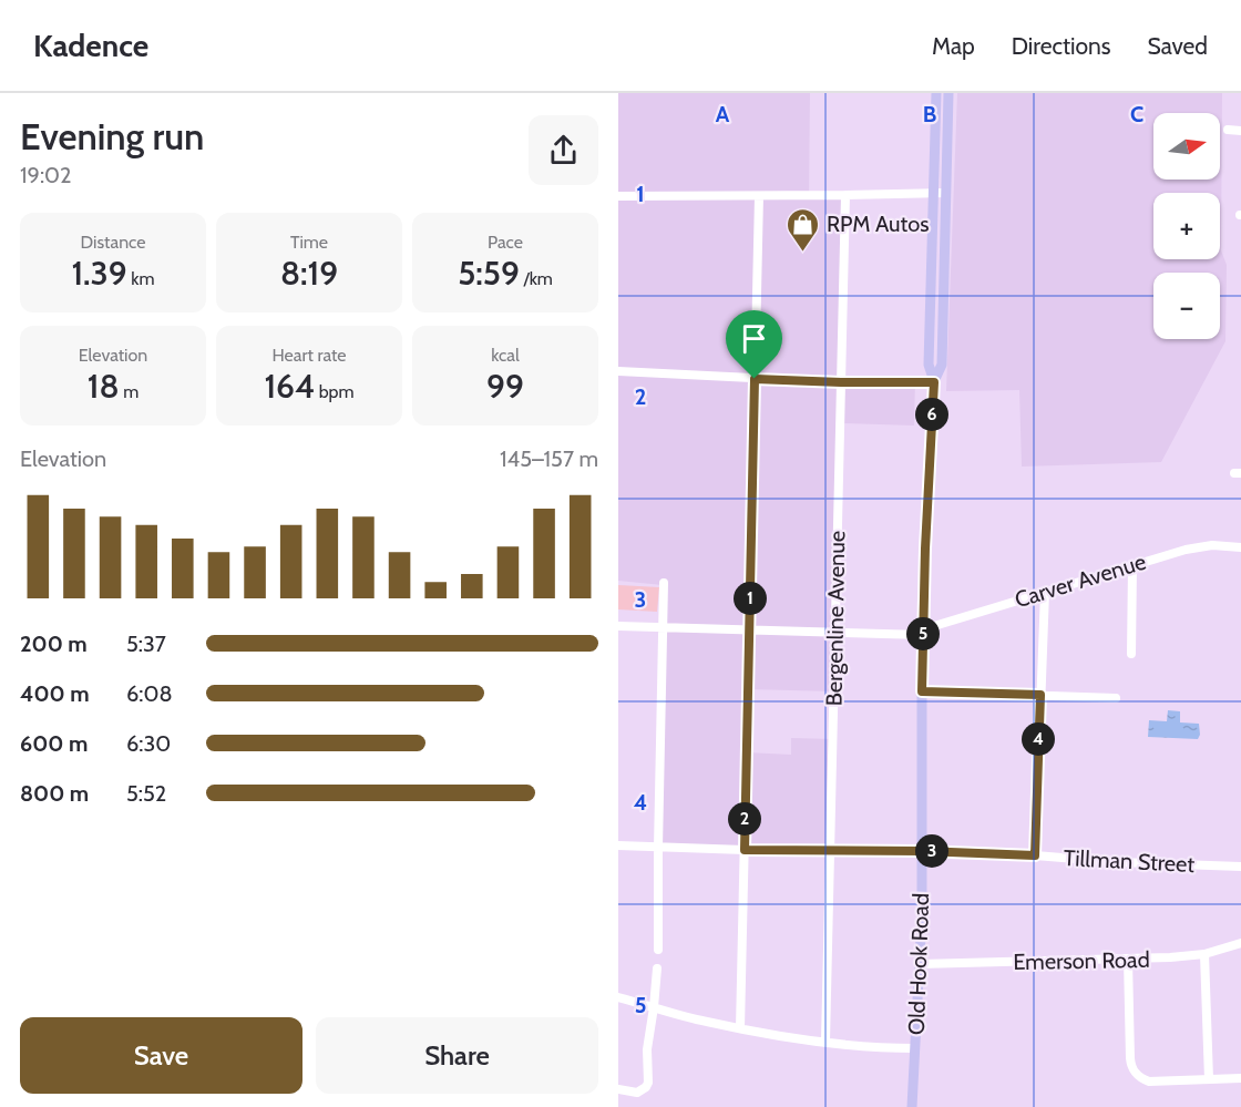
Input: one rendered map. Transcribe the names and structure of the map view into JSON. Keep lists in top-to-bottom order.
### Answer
{
  "streets": {
    "main road": ["Old Hook Road"],
    "street": [
      "Carver Avenue",
      "Bergenline Avenue",
      "Tillman Street",
      "Emerson Road"
    ]
  },
  "crossings": [
    ["Carver Avenue", "Bergenline Avenue"],
    ["Carver Avenue", "Old Hook Road"],
    ["Bergenline Avenue", "Tillman Street"],
    ["Tillman Street", "Old Hook Road"],
    ["Emerson Road", "Old Hook Road"]
  ],
  "places": {
    "shop": ["RPM Autos"]
  },
  "north": "right",
  "page": {
    "header": "Kadence",
    "nav": ["Map", "Directions", "Saved"],
    "heading": ["Evening run", "19:02"],
    "map_buttons": ["+", "−"],
    "stats": [
      ["Distance", "1.39 km"],
      ["Time", "8:19"],
      ["Pace", "5:59 /km"],
      ["Elevation", "18 m"],
      ["Heart rate", "164 bpm"],
      ["kcal", "99"]
    ],
    "pins": [
      "6",
      "1",
      "5",
      "4",
      "2",
      "3"
    ],
    "chart": ["Elevation", "145–157 m"],
    "list": [
      {
        "name": "200 m",
        "note": "5:37"
      },
      {
        "name": "400 m",
        "note": "6:08"
      },
      {
        "name": "600 m",
        "note": "6:30"
      },
      {
        "name": "800 m",
        "note": "5:52"
      }
    ],
    "buttons": ["Save", "Share"]
  },
  "grid": {
    "columns": ["A", "B", "C"],
    "rows": [
      "1",
      "2",
      "3",
      "4",
      "5"
    ]
  }
}
